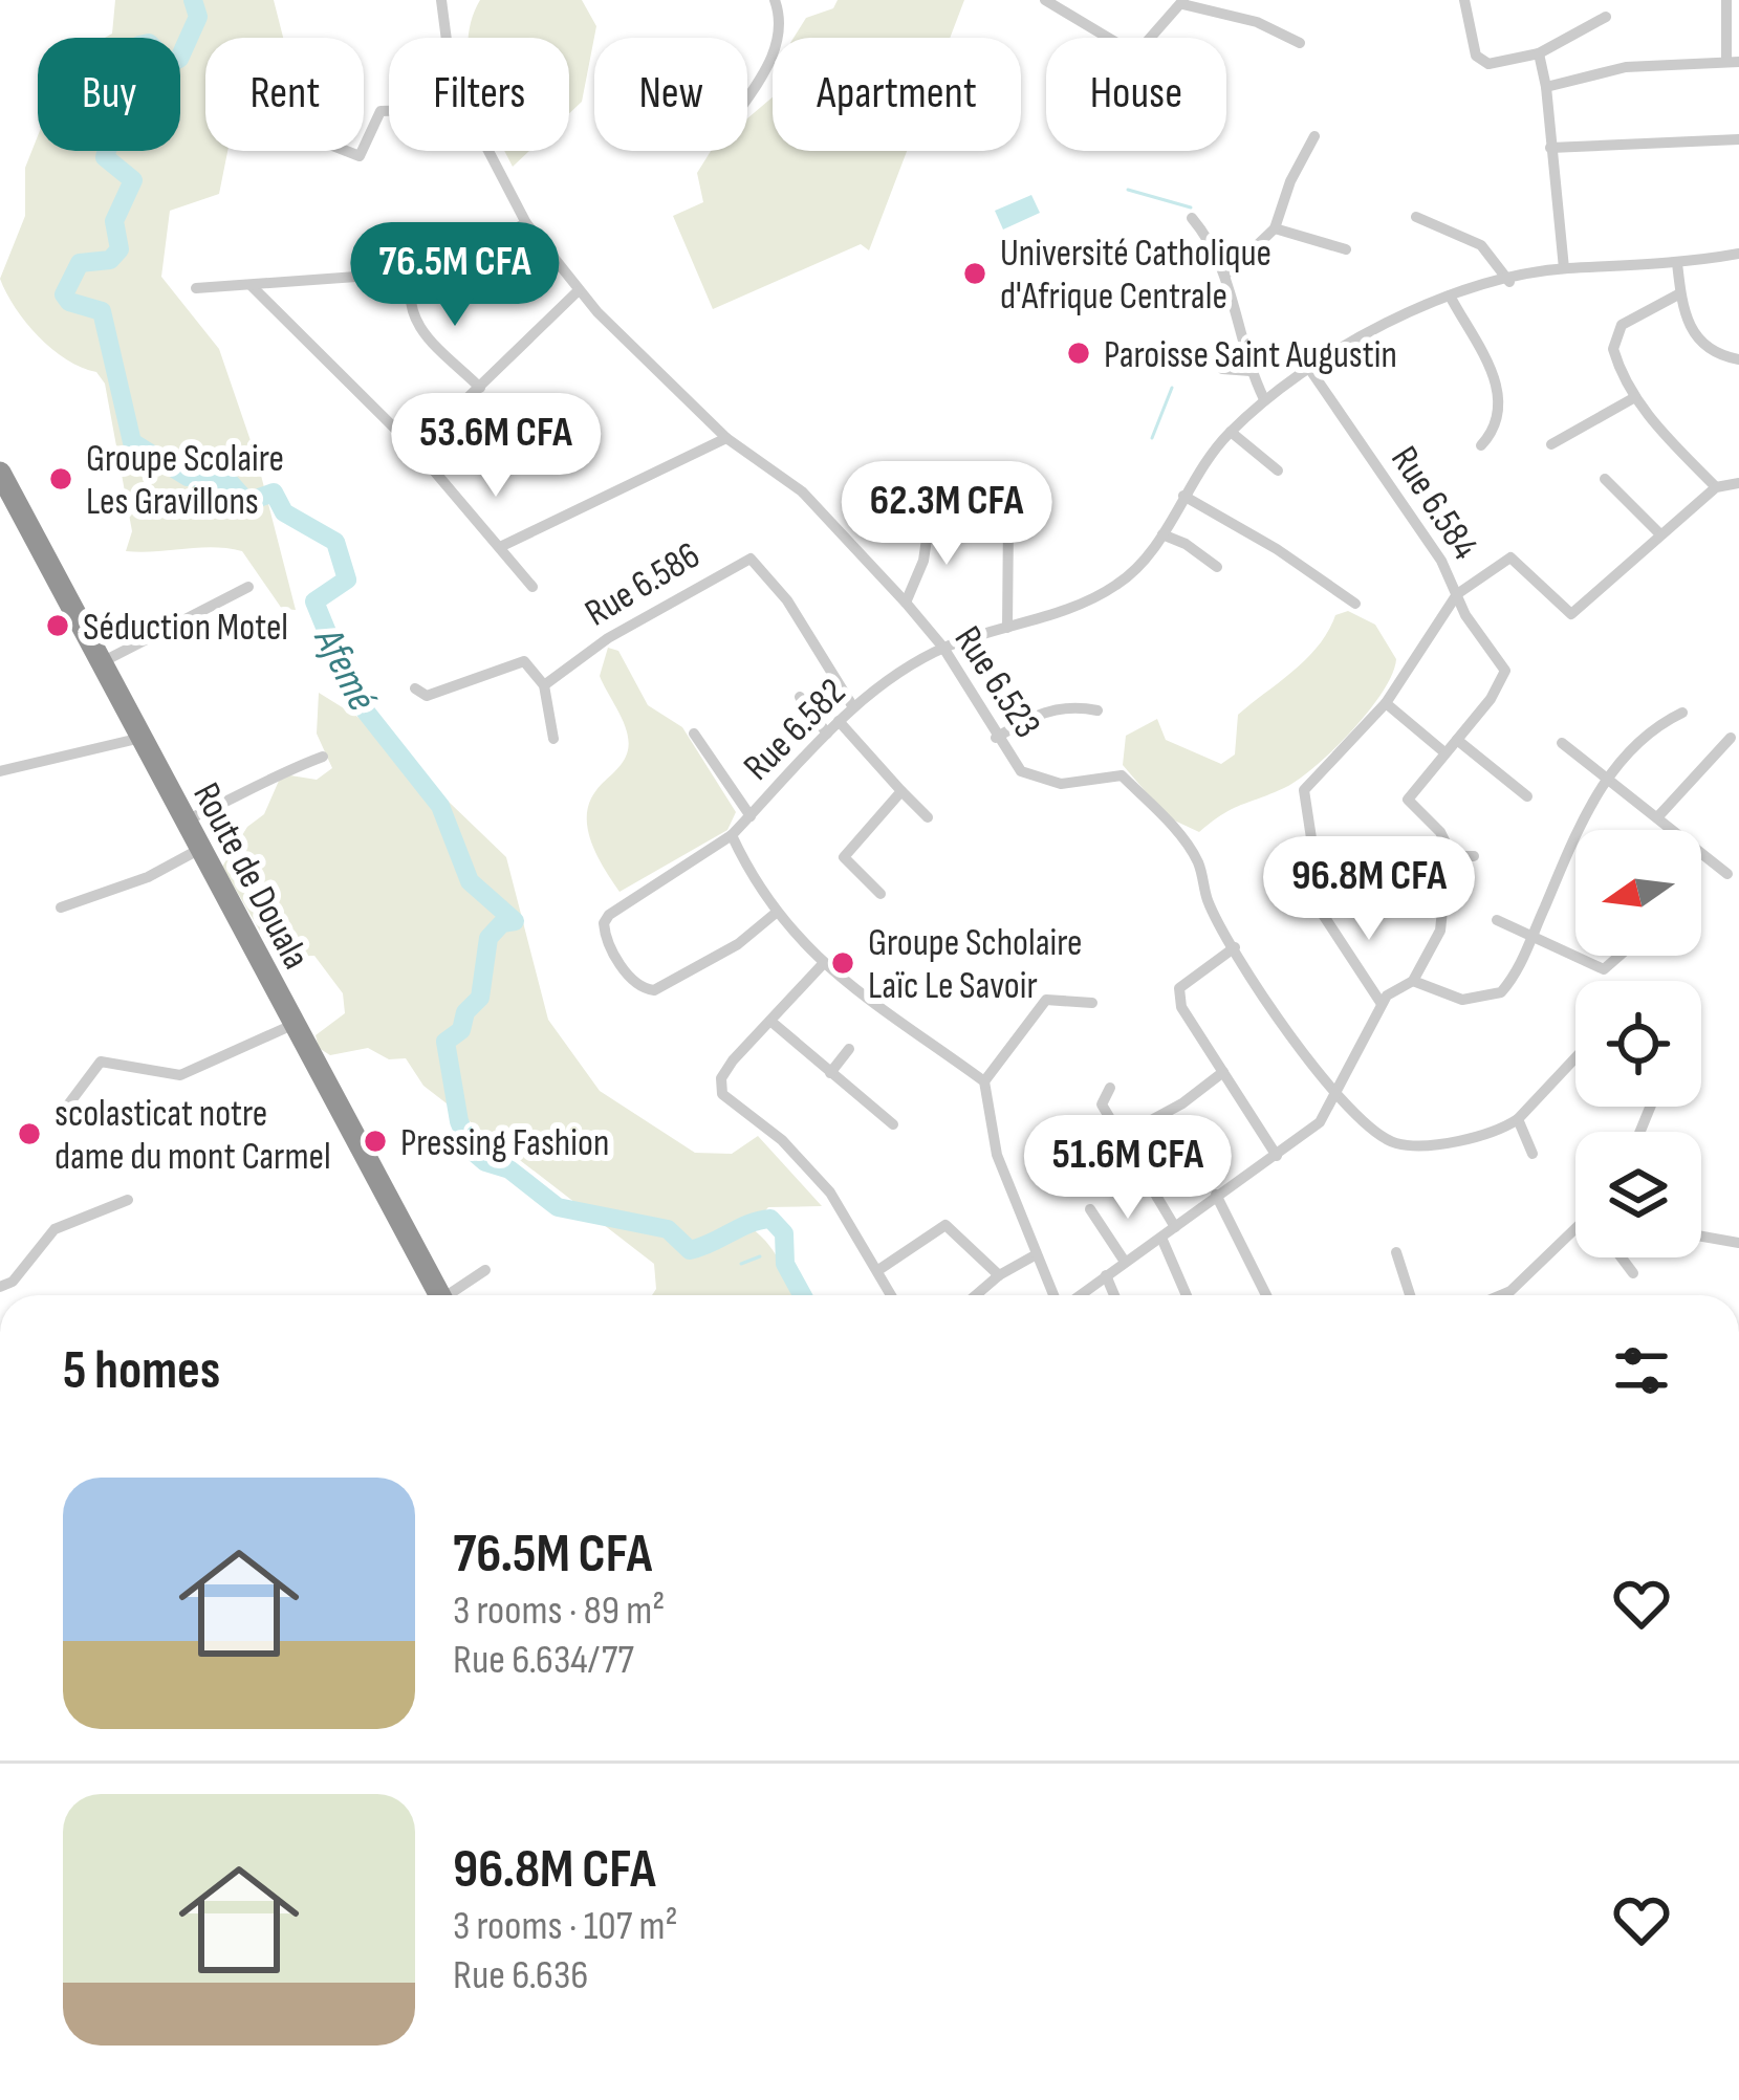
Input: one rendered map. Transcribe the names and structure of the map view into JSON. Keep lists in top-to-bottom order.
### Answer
{
  "streets": {
    "highway": ["Route de Douala"],
    "street": [
      "Rue 6.584",
      "Rue 6.586",
      "Rue 6.523",
      "Rue 6.582"
    ]
  },
  "crossings": [
    ["Rue 6.584", "Rue 6.582"],
    ["Rue 6.586", "Rue 6.582"],
    ["Rue 6.523", "Rue 6.582"]
  ],
  "water": ["Afemé"],
  "places": [
    "Université Catholique d'Afrique Centrale",
    "Paroisse Saint Augustin",
    "Groupe Scolaire Les Gravillons",
    "Séduction Motel",
    "Groupe Scholaire Laïc Le Savoir",
    "scolasticat notre dame du mont Carmel",
    "Pressing Fashion"
  ],
  "north": "left",
  "page": {
    "chip": [
      "Buy",
      "Rent",
      "Filters",
      "New",
      "Apartment",
      "House"
    ],
    "price": [
      "76.5M CFA",
      "53.6M CFA",
      "62.3M CFA",
      "96.8M CFA",
      "51.6M CFA"
    ],
    "heading": "5 homes",
    "list": [
      {
        "name": "76.5M CFA",
        "note": "3 rooms · 89 m² · Rue 6.634/77"
      },
      {
        "name": "96.8M CFA",
        "note": "3 rooms · 107 m² · Rue 6.636"
      }
    ]
  }
}
